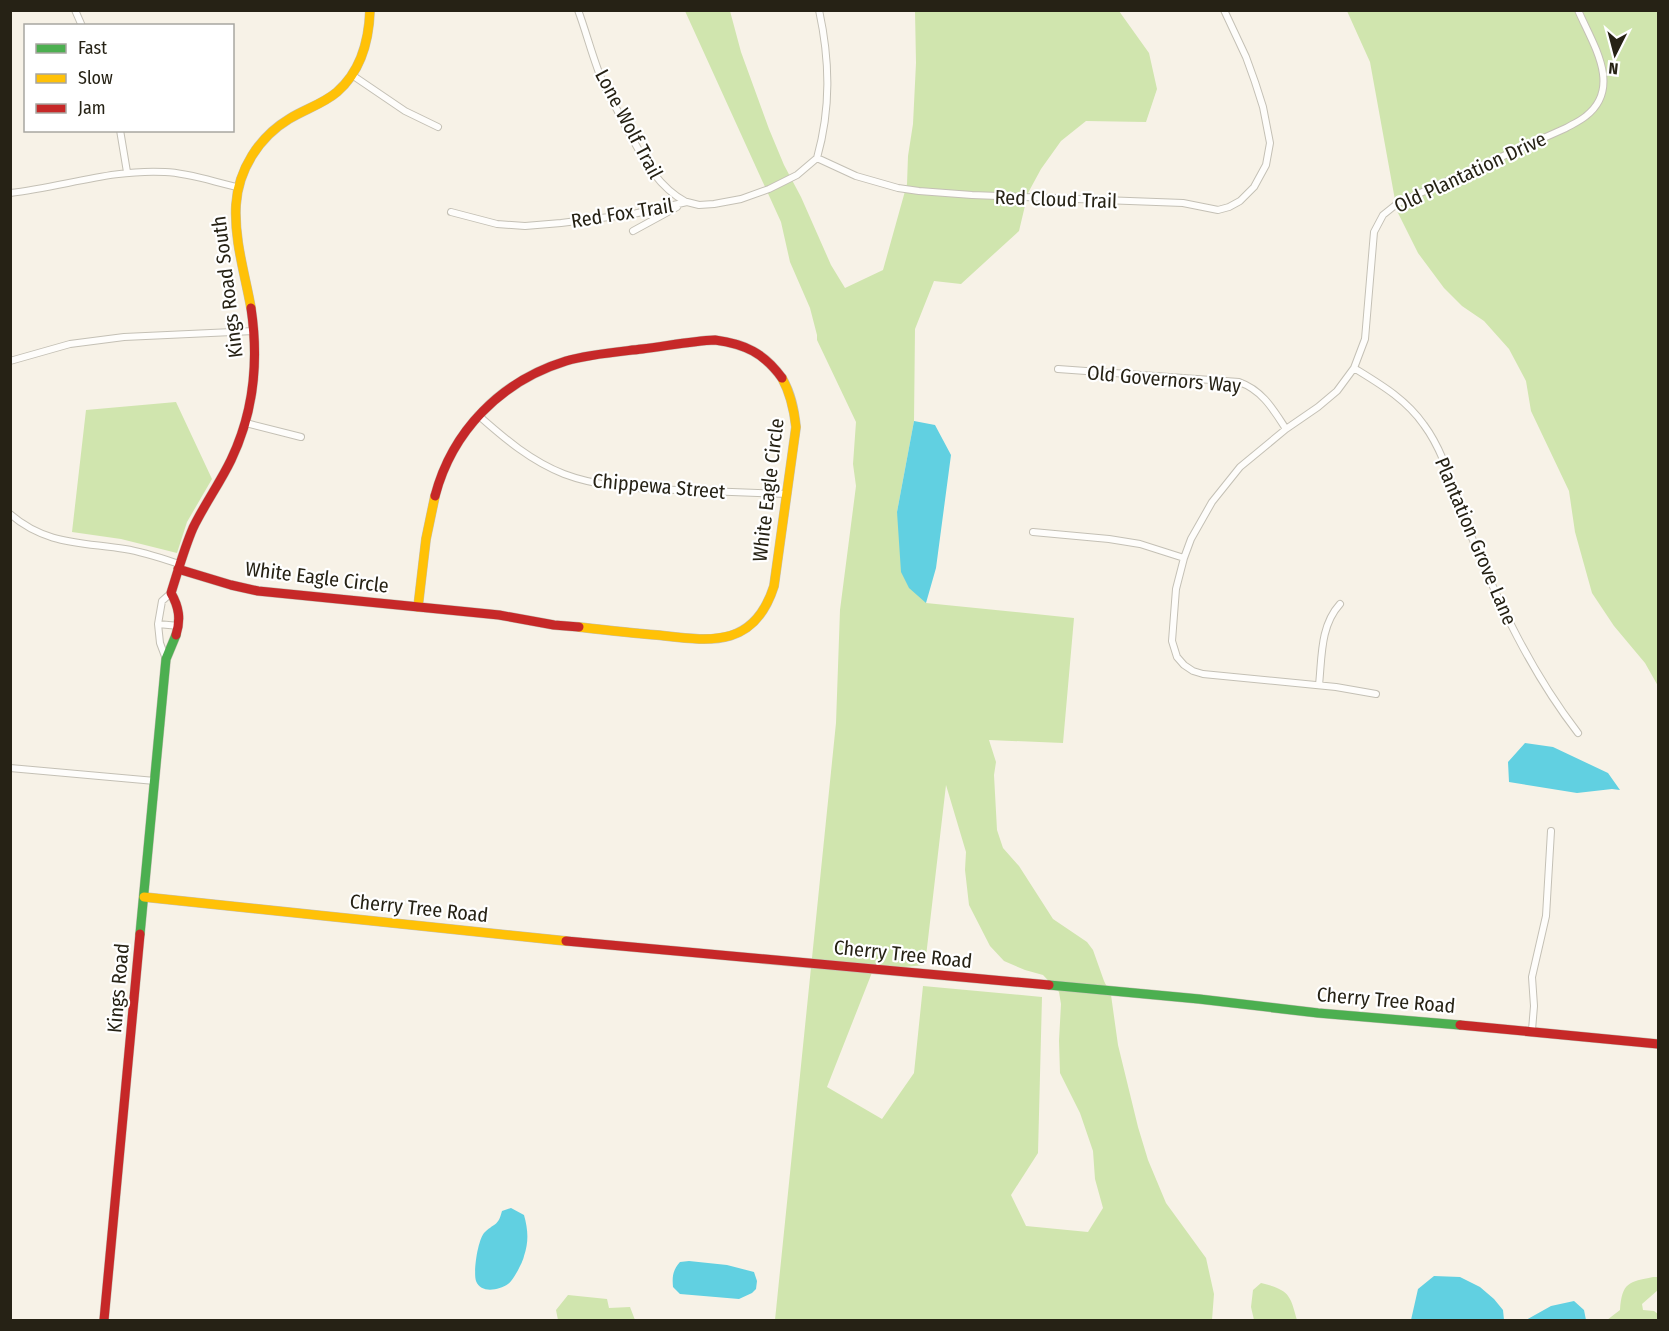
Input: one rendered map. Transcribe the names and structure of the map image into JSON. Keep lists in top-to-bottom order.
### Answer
{
  "streets": {
    "street": [
      "Lone Wolf Trail",
      "Old Plantation Drive",
      "Red Cloud Trail",
      "Red Fox Trail",
      "Kings Road South",
      "Old Governors Way",
      "Chippewa Street",
      "White Eagle Circle",
      "Plantation Grove Lane",
      "Cherry Tree Road",
      "Kings Road"
    ]
  },
  "crossings": [
    ["Lone Wolf Trail", "Red Fox Trail"],
    ["Old Plantation Drive", "Old Governors Way"],
    ["Old Plantation Drive", "Plantation Grove Lane"],
    ["Red Cloud Trail", "Red Fox Trail"],
    ["Kings Road South", "White Eagle Circle"],
    ["Kings Road South", "Kings Road"],
    ["Chippewa Street", "White Eagle Circle"],
    ["White Eagle Circle", "Kings Road"],
    ["Cherry Tree Road", "Kings Road"]
  ],
  "legend": ["Fast", "Slow", "Jam"],
  "north": "bottom"
}
